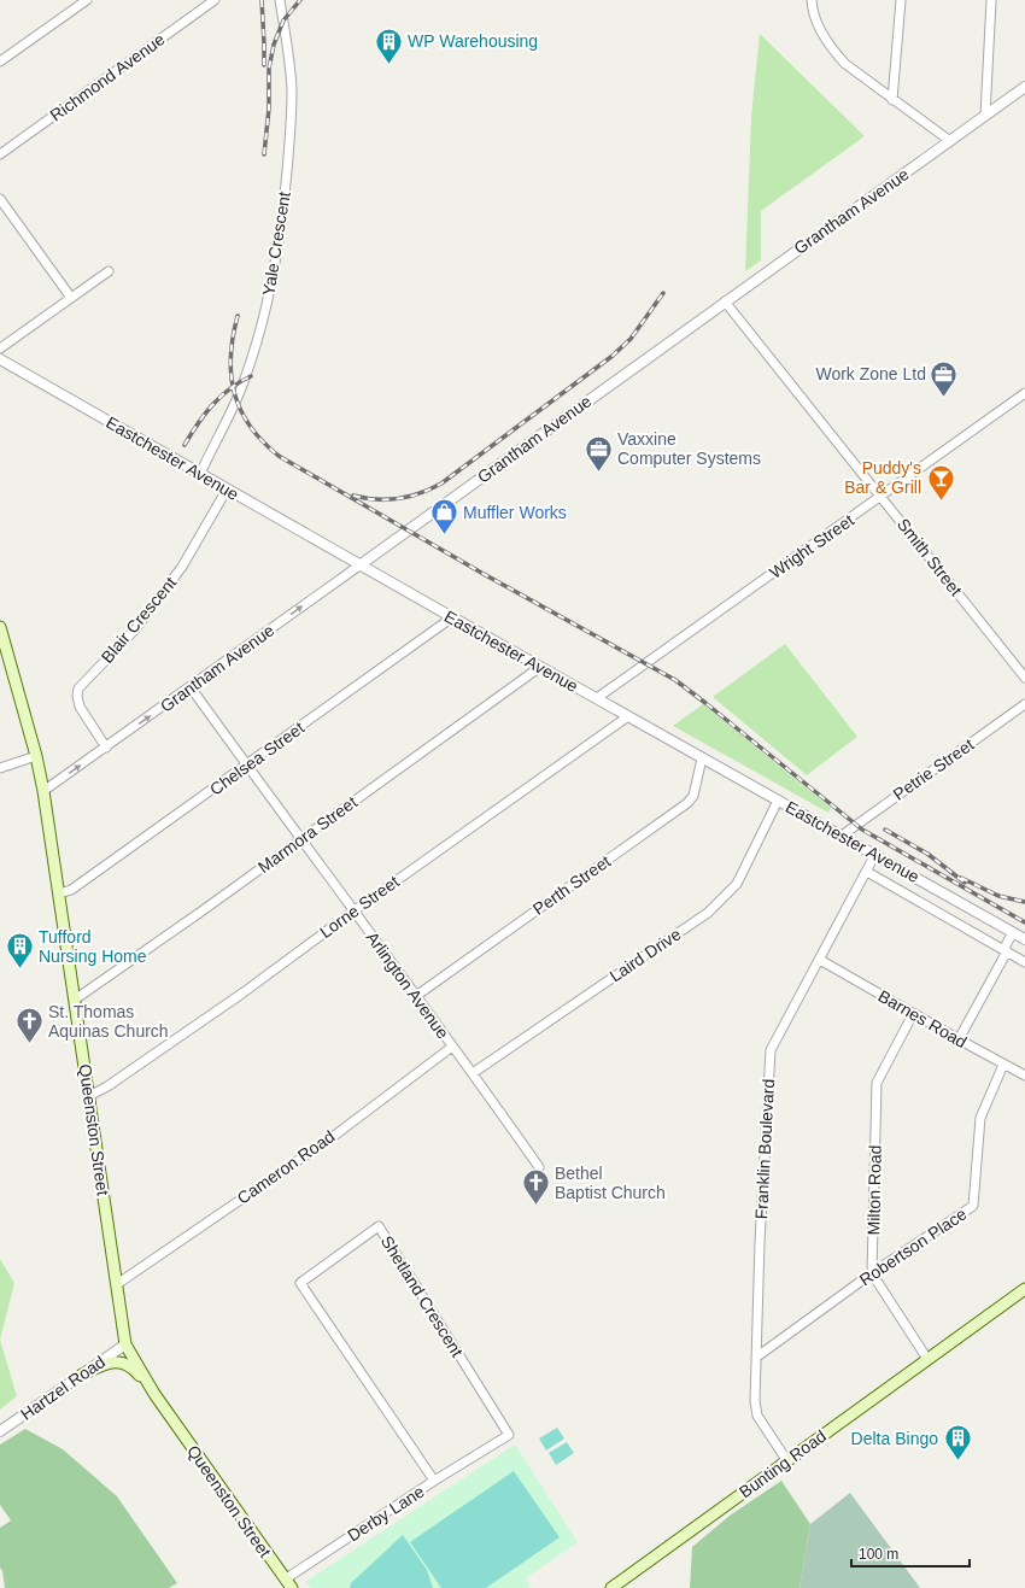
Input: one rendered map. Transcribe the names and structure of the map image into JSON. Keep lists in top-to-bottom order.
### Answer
{
  "streets": {
    "main road": ["Queenston Street", "Bunting Road"],
    "street": [
      "Richmond Avenue",
      "Grantham Avenue",
      "Yale Crescent",
      "Eastchester Avenue",
      "Wright Street",
      "Smith Street",
      "Blair Crescent",
      "Chelsea Street",
      "Petrie Street",
      "Marmora Street",
      "Perth Street",
      "Lorne Street",
      "Laird Drive",
      "Arlington Avenue",
      "Barnes Road",
      "Franklin Boulevard",
      "Cameron Road",
      "Milton Road",
      "Robertson Place",
      "Shetland Crescent",
      "Hartzel Road",
      "Derby Lane"
    ]
  },
  "crossings": [
    ["Grantham Avenue", "Eastchester Avenue"],
    ["Grantham Avenue", "Smith Street"],
    ["Grantham Avenue", "Blair Crescent"],
    ["Grantham Avenue", "Arlington Avenue"],
    ["Grantham Avenue", "Queenston Street"],
    ["Yale Crescent", "Eastchester Avenue"],
    ["Eastchester Avenue", "Wright Street"],
    ["Eastchester Avenue", "Blair Crescent"],
    ["Eastchester Avenue", "Chelsea Street"],
    ["Eastchester Avenue", "Petrie Street"],
    ["Eastchester Avenue", "Marmora Street"],
    ["Eastchester Avenue", "Perth Street"],
    ["Eastchester Avenue", "Lorne Street"],
    ["Eastchester Avenue", "Laird Drive"],
    ["Eastchester Avenue", "Franklin Boulevard"],
    ["Wright Street", "Smith Street"],
    ["Chelsea Street", "Arlington Avenue"],
    ["Chelsea Street", "Queenston Street"],
    ["Marmora Street", "Arlington Avenue"],
    ["Marmora Street", "Queenston Street"],
    ["Perth Street", "Arlington Avenue"],
    ["Lorne Street", "Arlington Avenue"],
    ["Lorne Street", "Queenston Street"],
    ["Laird Drive", "Arlington Avenue"],
    ["Arlington Avenue", "Cameron Road"],
    ["Barnes Road", "Franklin Boulevard"],
    ["Barnes Road", "Milton Road"],
    ["Barnes Road", "Robertson Place"],
    ["Queenston Street", "Cameron Road"],
    ["Queenston Street", "Hartzel Road"],
    ["Queenston Street", "Derby Lane"],
    ["Franklin Boulevard", "Robertson Place"],
    ["Franklin Boulevard", "Bunting Road"],
    ["Milton Road", "Robertson Place"],
    ["Shetland Crescent", "Derby Lane"]
  ],
  "places": {
    "building": ["WP Warehousing", "Tufford Nursing Home", "Delta Bingo"],
    "office": ["Work Zone Ltd", "Vaxxine Computer Systems"],
    "bar": ["Puddy's Bar & Grill"],
    "shop": ["Muffler Works"],
    "church": ["St. Thomas Aquinas Church", "Bethel Baptist Church"]
  },
  "scale_bar": "100 m"
}
